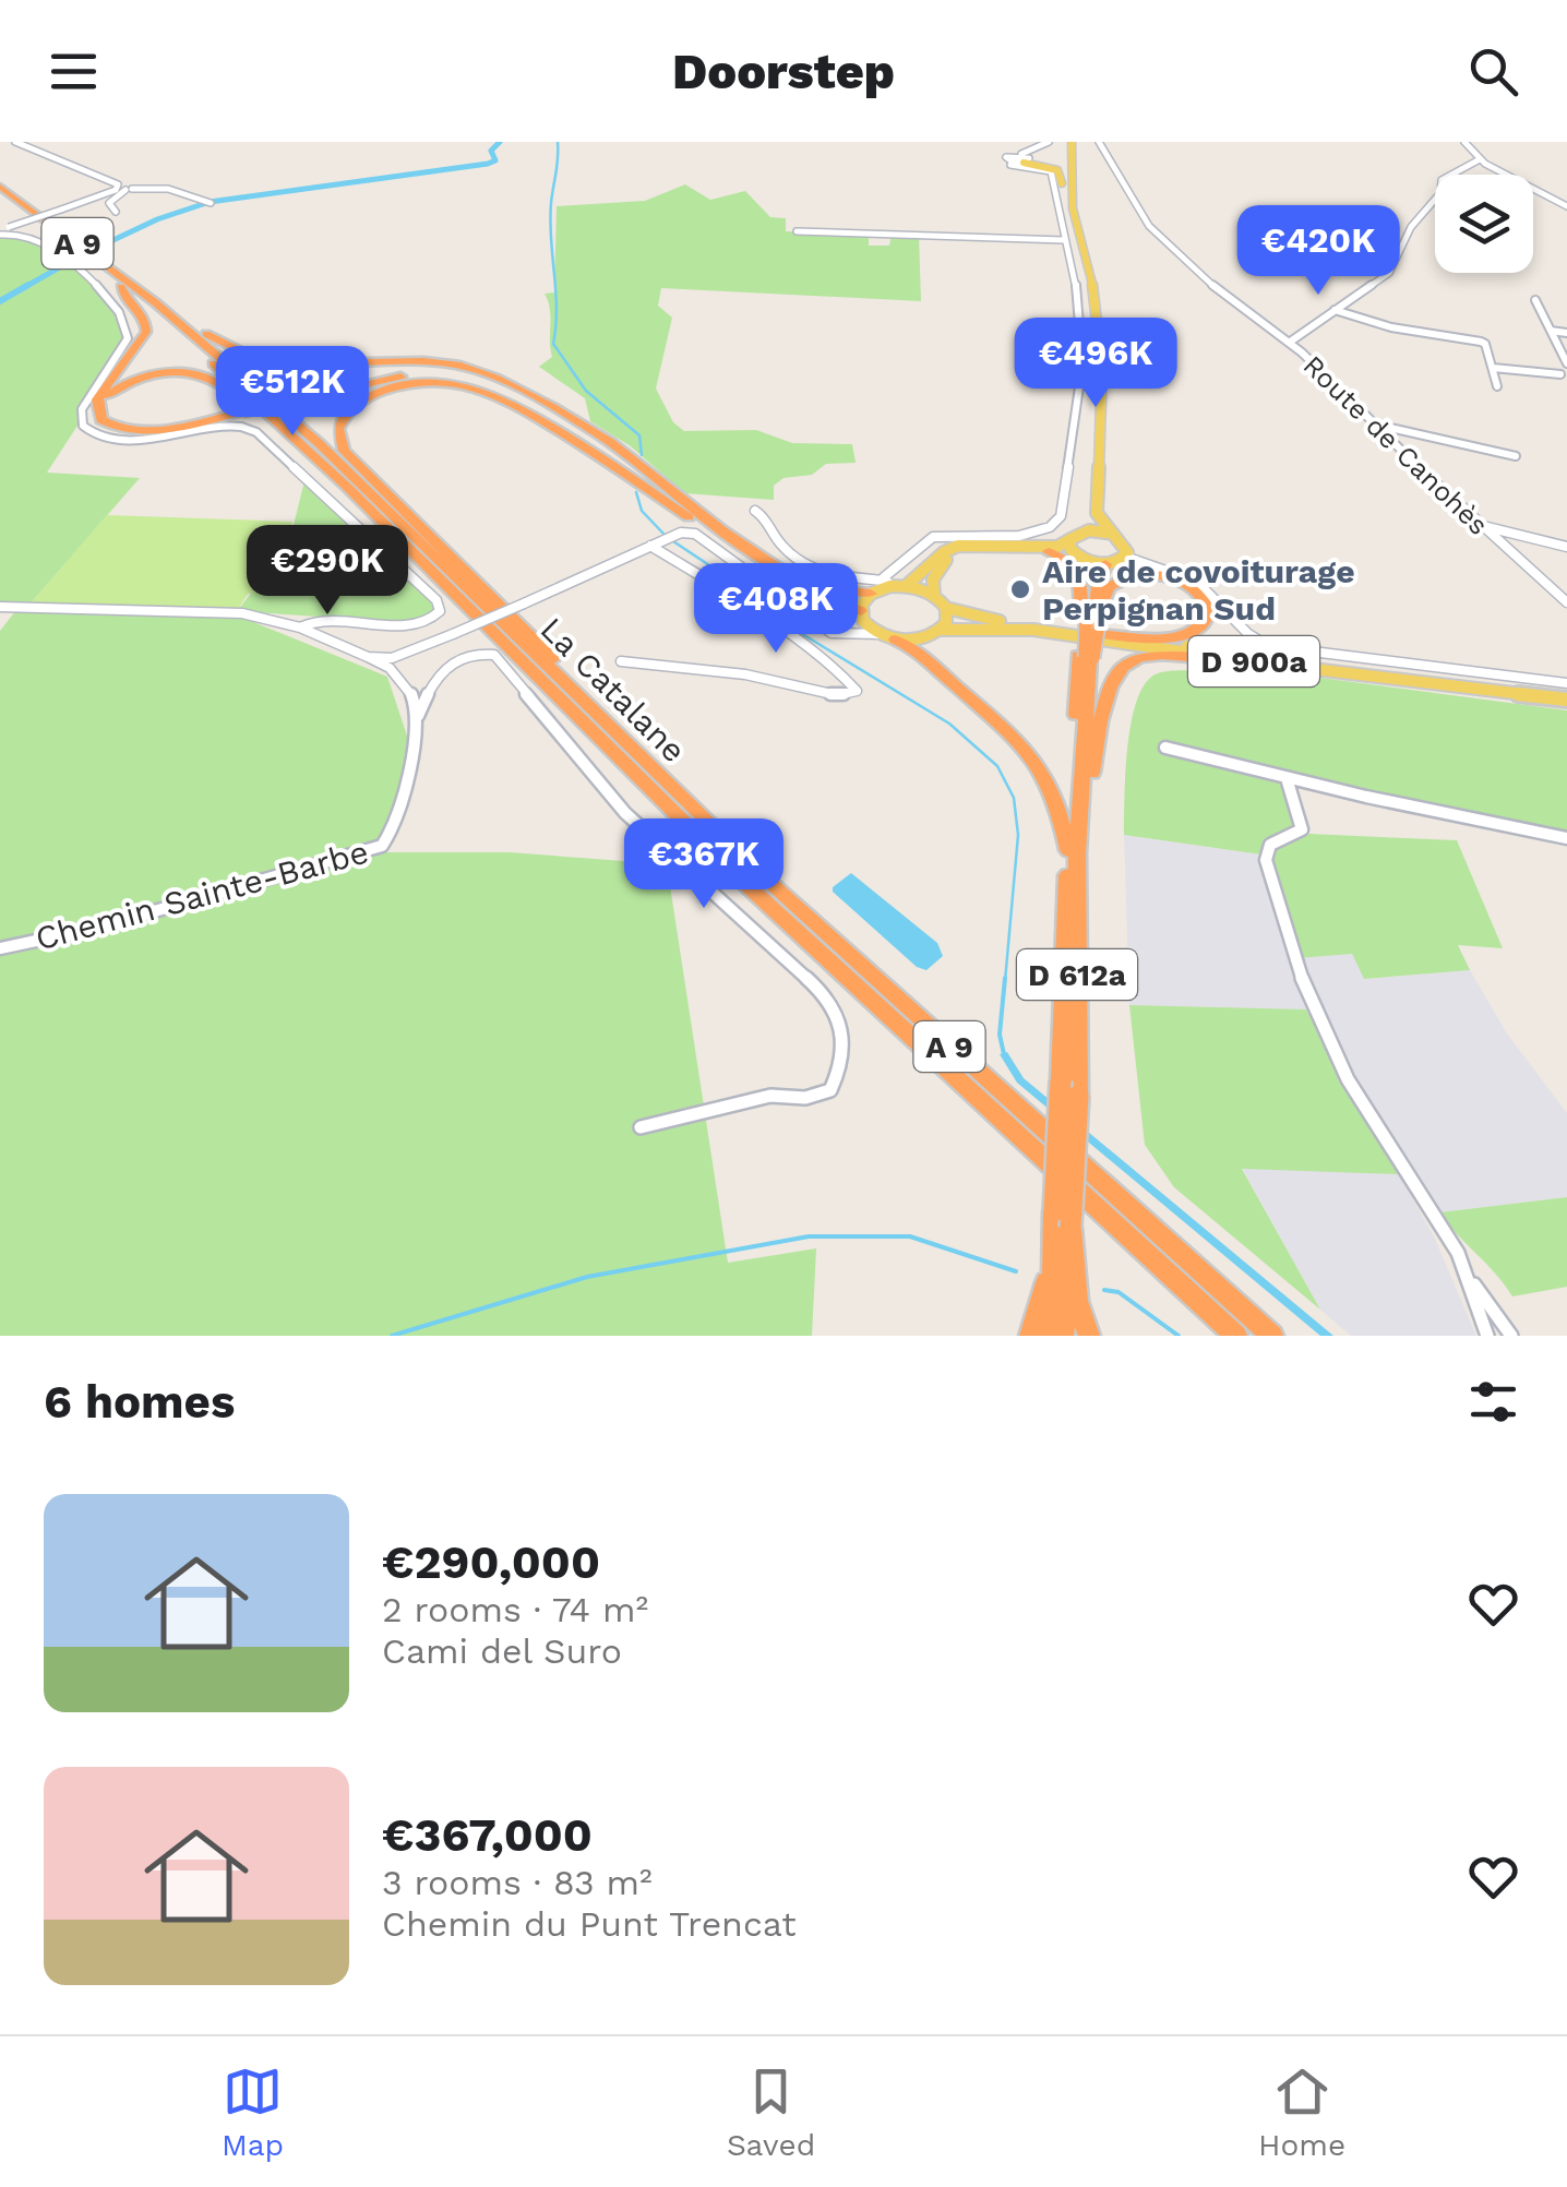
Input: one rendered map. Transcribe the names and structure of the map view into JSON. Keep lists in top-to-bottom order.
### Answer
{
  "streets": {
    "highway": [
      "A 9",
      "D 900a",
      "La Catalane",
      "D 612a"
    ],
    "street": ["Route de Canohès", "Chemin Sainte-Barbe"]
  },
  "crossings": [
    ["D 900a", "D 612a"]
  ],
  "places": ["Aire de covoiturage Perpignan Sud"],
  "page": {
    "header": "Doorstep",
    "price": [
      "€420K",
      "€496K",
      "€512K",
      "€290K",
      "€408K",
      "€367K"
    ],
    "heading": "6 homes",
    "list": [
      {
        "name": "€290,000",
        "note": "2 rooms · 74 m² · Cami del Suro"
      },
      {
        "name": "€367,000",
        "note": "3 rooms · 83 m² · Chemin du Punt Trencat"
      }
    ],
    "tabs": ["Map", "Saved", "Home"]
  }
}
